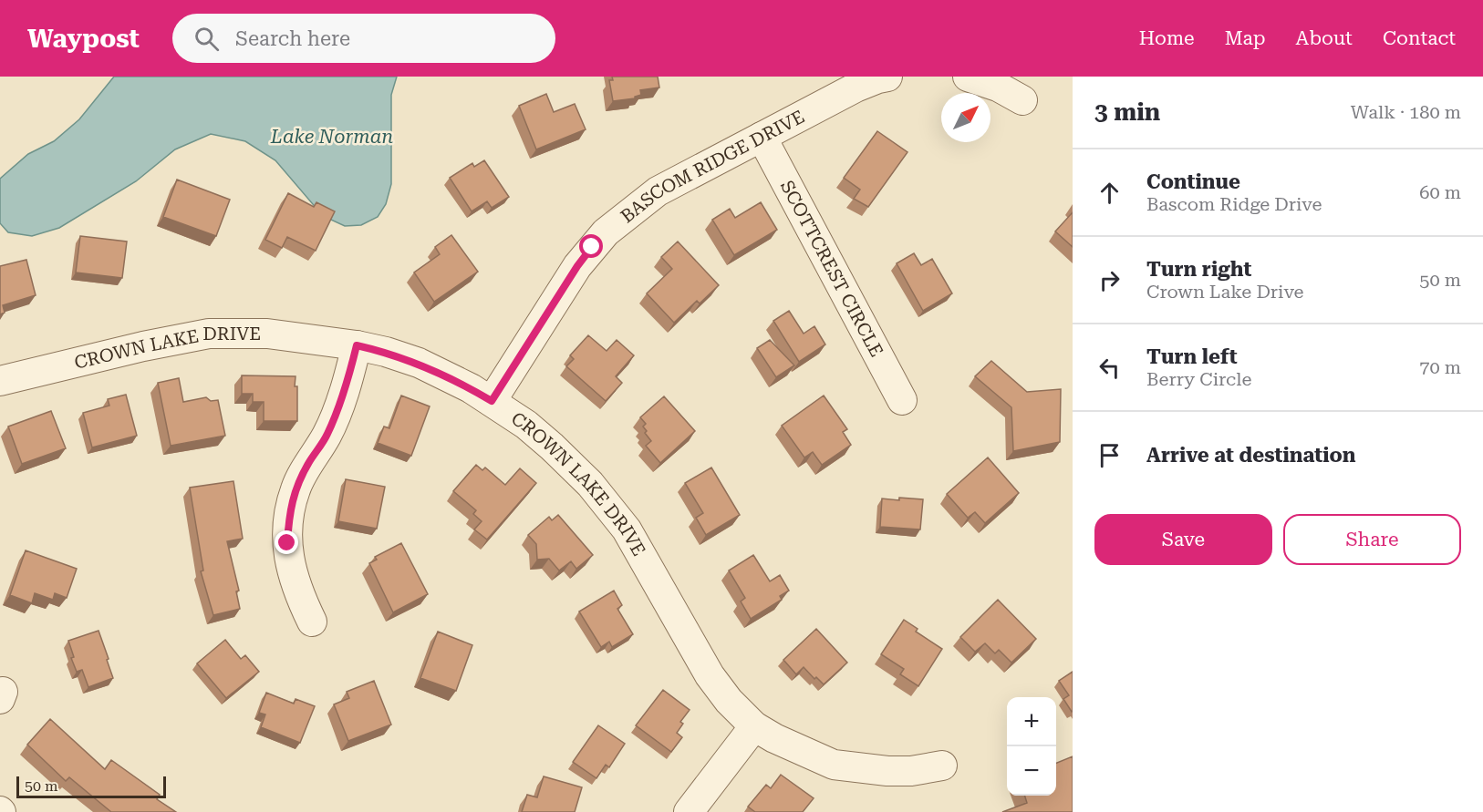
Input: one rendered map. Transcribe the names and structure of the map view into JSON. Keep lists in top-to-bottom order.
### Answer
{
  "streets": {
    "street": ["BASCOM RIDGE DRIVE", "SCOTTCREST CIRCLE", "CROWN LAKE DRIVE"]
  },
  "crossings": [
    ["BASCOM RIDGE DRIVE", "SCOTTCREST CIRCLE"],
    ["BASCOM RIDGE DRIVE", "CROWN LAKE DRIVE"]
  ],
  "water": ["Lake Norman"],
  "scale_bar": "50 m",
  "north": "top right",
  "page": {
    "header": "Waypost",
    "search": "Search here",
    "nav": [
      "Home",
      "Map",
      "About",
      "Contact"
    ],
    "heading": ["3 min", "Walk · 180 m"],
    "list": [
      ["Continue", "Bascom Ridge Drive", "60 m"],
      ["Turn right", "Crown Lake Drive", "50 m"],
      ["Turn left", "Berry Circle", "70 m"],
      "Arrive at destination"
    ],
    "buttons": ["Save", "Share"],
    "map_buttons": ["+", "−"],
    "scale": "50 m"
  }
}
